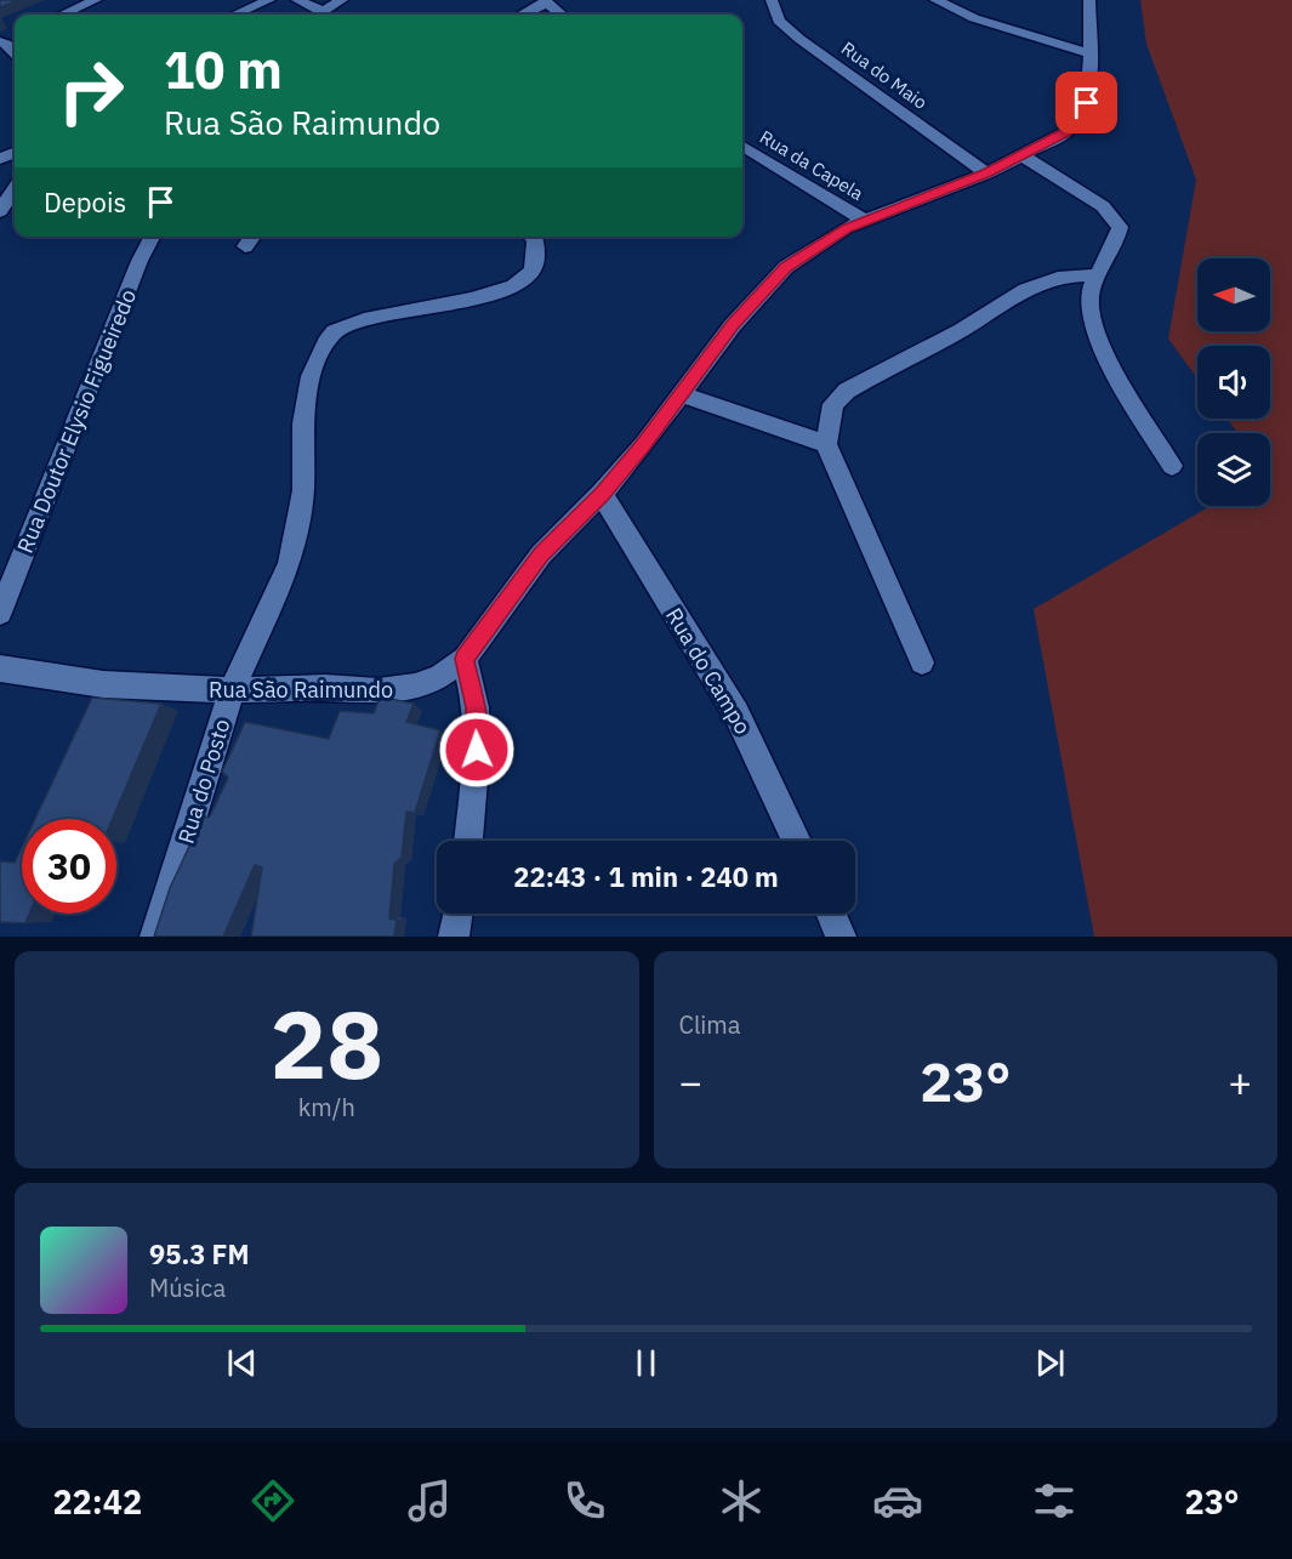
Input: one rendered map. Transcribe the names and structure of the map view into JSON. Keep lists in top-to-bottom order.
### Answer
{
  "streets": {
    "street": [
      "Rua do Maio",
      "Rua da Capela",
      "Rua Doutor Elysio Figueiredo",
      "Rua do Campo",
      "Rua São Raimundo",
      "Rua do Posto"
    ]
  },
  "crossings": [
    ["Rua do Maio", "Rua São Raimundo"],
    ["Rua da Capela", "Rua São Raimundo"],
    ["Rua do Campo", "Rua São Raimundo"],
    ["Rua São Raimundo", "Rua do Posto"]
  ],
  "north": "left",
  "page": {
    "turn": ["10 m", "Rua São Raimundo"],
    "then": "Depois",
    "limit": "30",
    "trip": "22:43 · 1 min · 240 m",
    "tile": [
      ["28", "km/h"],
      "Clima"
    ],
    "heat": ["−", "23°", "+"],
    "song": ["95.3 FM", "Música"],
    "tabs": ["22:42", "23°"]
  }
}
